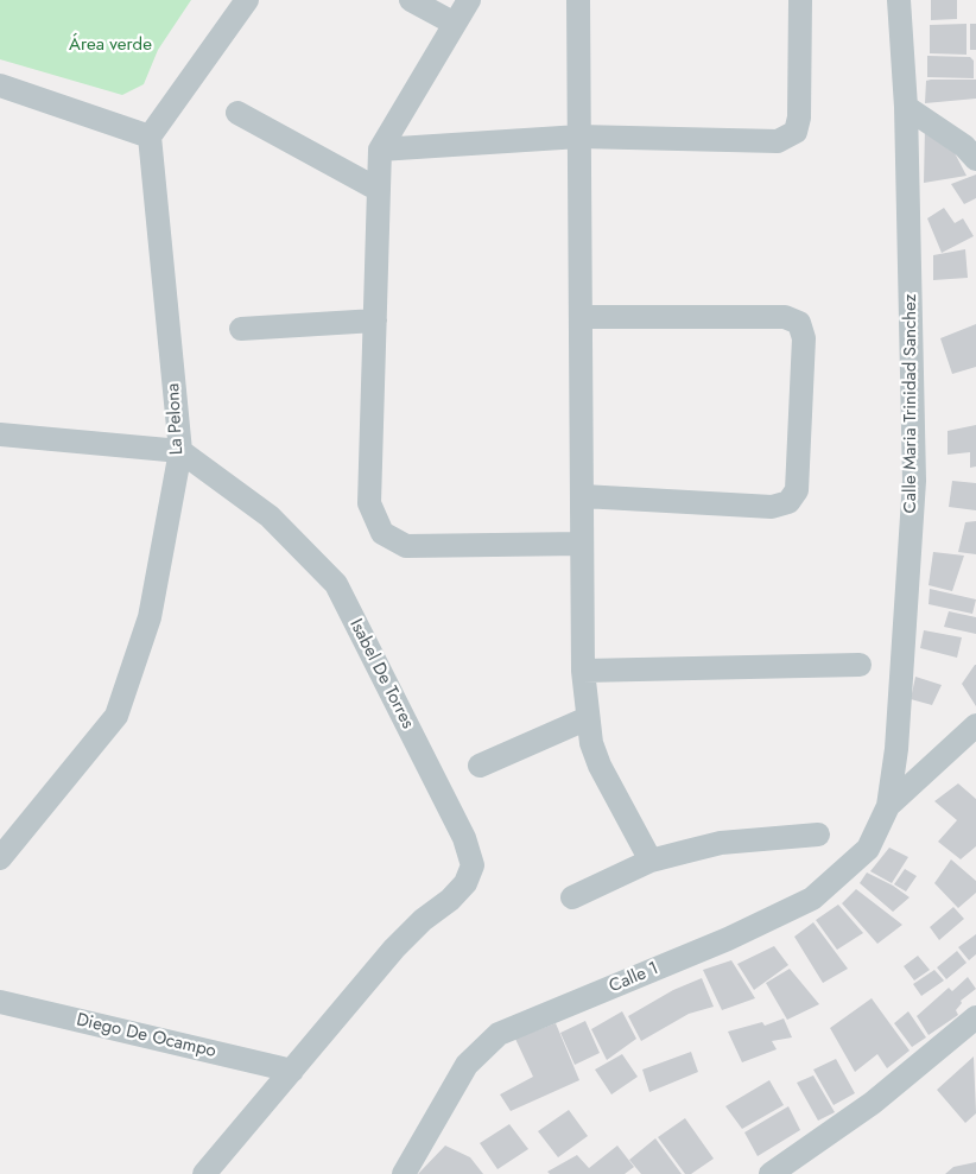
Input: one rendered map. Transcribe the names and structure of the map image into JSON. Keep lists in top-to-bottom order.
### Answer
{
  "streets": {
    "street": [
      "Calle Maria Trinidad Sanchez",
      "La Pelona",
      "Isabel De Torres",
      "Calle 1",
      "Diego De Ocampo"
    ]
  },
  "crossings": [
    ["Calle Maria Trinidad Sanchez", "Calle 1"],
    ["La Pelona", "Isabel De Torres"],
    ["Isabel De Torres", "Diego De Ocampo"]
  ],
  "parks": ["Área verde"]
}
